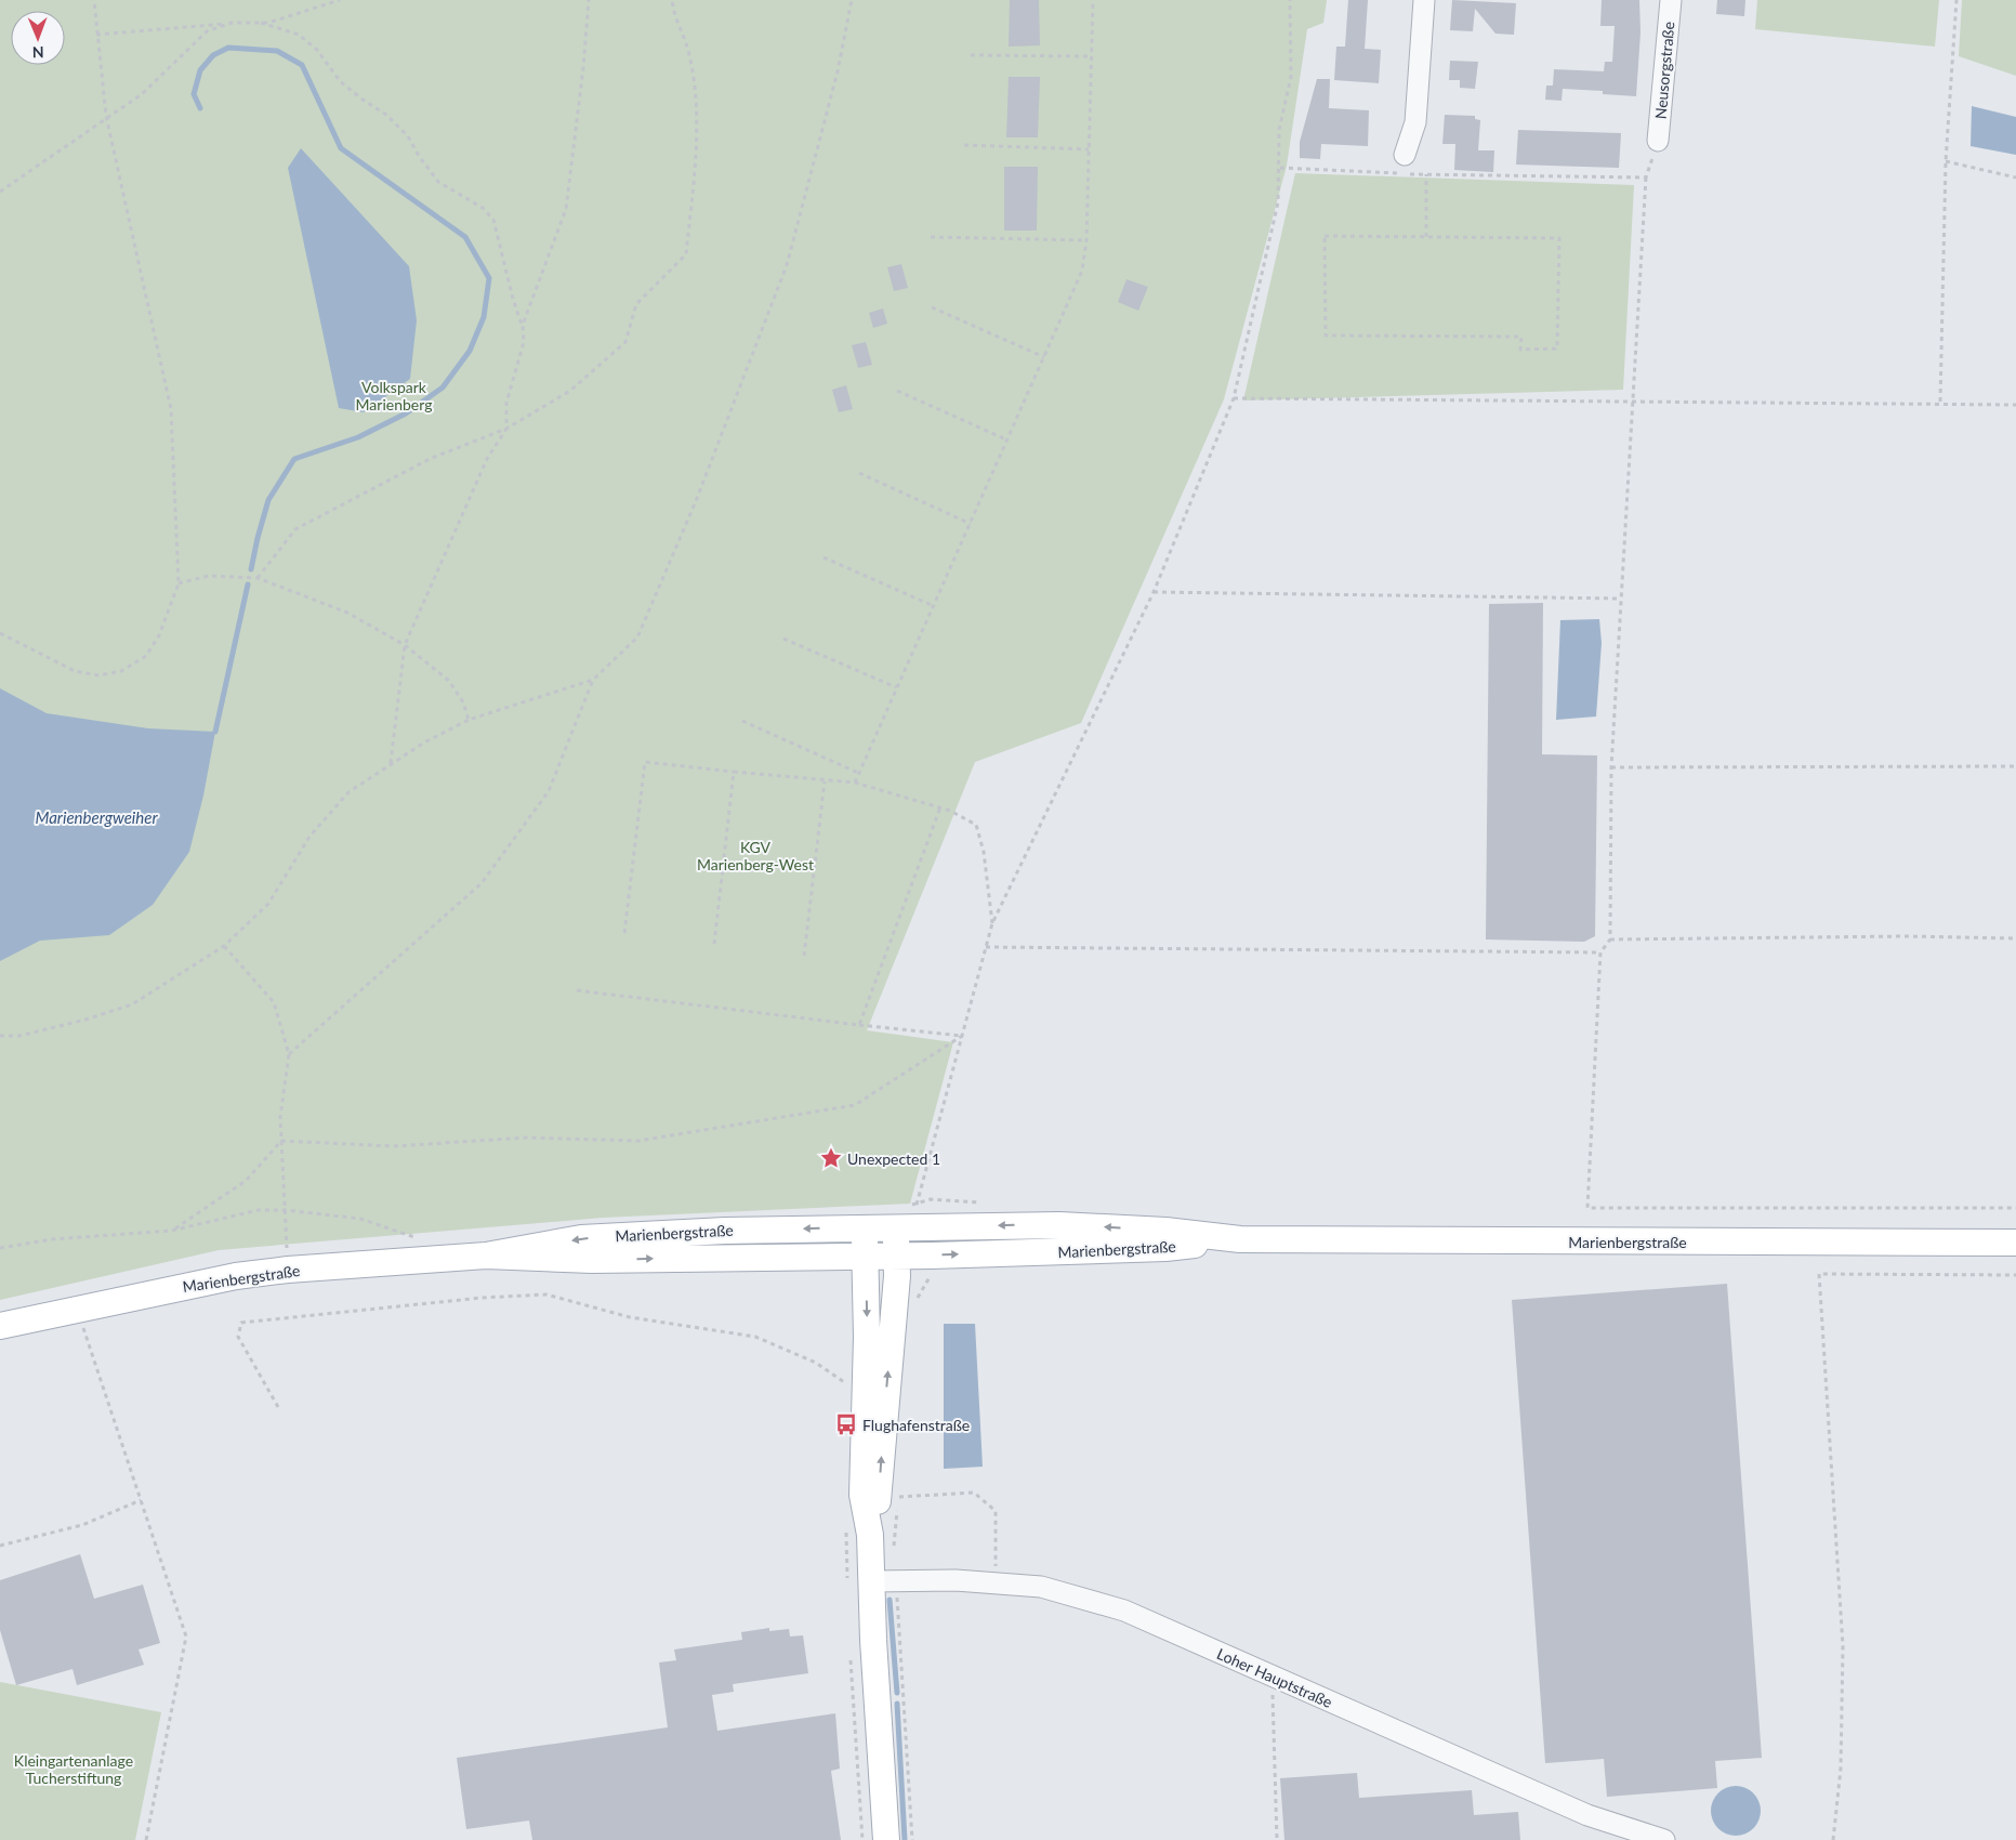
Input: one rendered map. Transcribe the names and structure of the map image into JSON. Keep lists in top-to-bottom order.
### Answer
{
  "streets": {
    "main road": ["Marienbergstraße"],
    "street": ["Neusorgstraße", "Loher Hauptstraße"]
  },
  "water": ["Marienbergweiher"],
  "parks": ["Volkspark Marienberg", "KGV Marienberg-West", "Kleingartenanlage Tucherstiftung"],
  "places": {
    "place": ["Unexpected 1"],
    "bus stop": ["Flughafenstraße"]
  },
  "north": "bottom"
}
